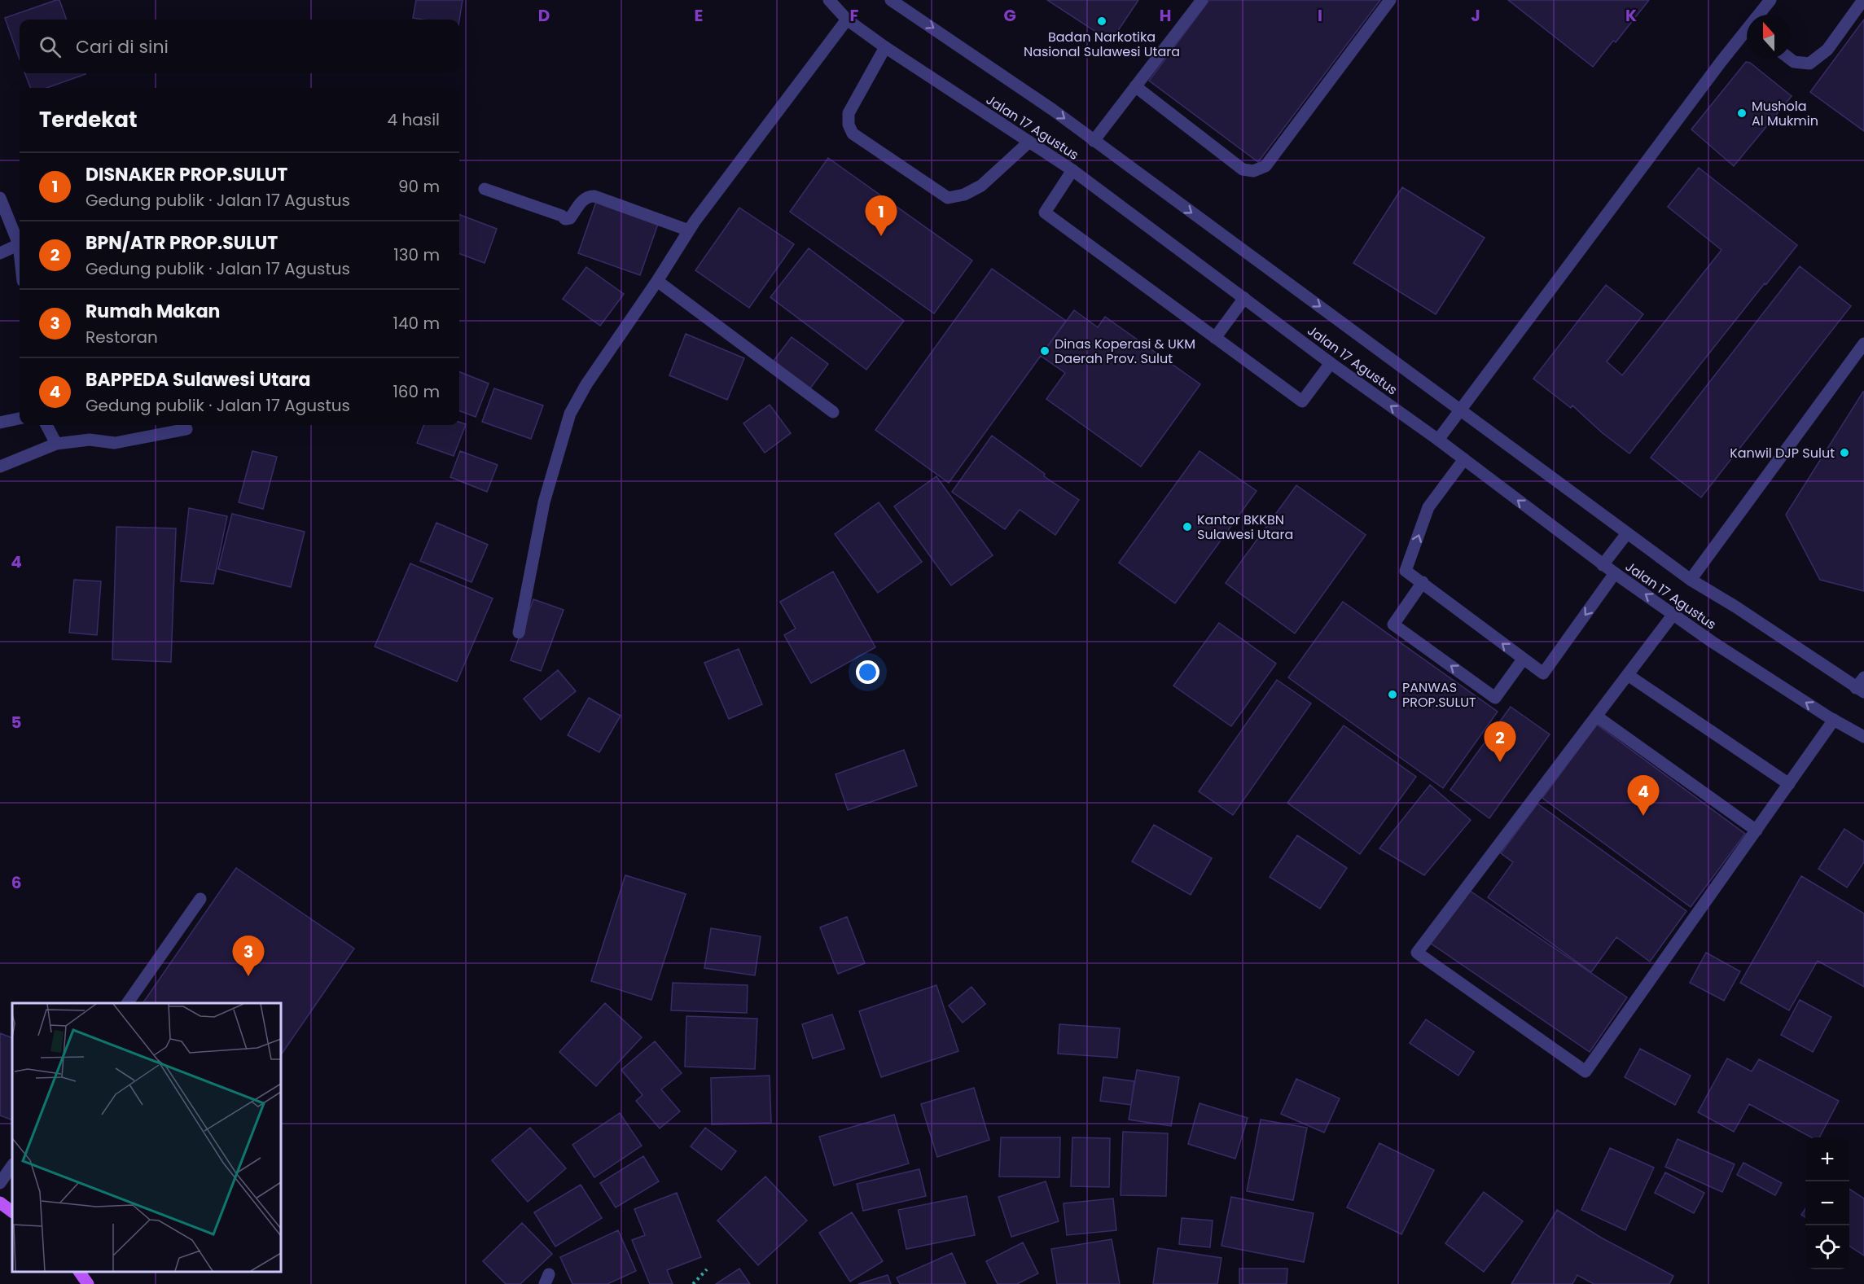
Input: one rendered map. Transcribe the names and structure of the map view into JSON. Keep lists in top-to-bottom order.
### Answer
{
  "streets": {
    "street": ["Jalan 17 Agustus"]
  },
  "places": [
    "Badan Narkotika Nasional Sulawesi Utara",
    "Mushola Al Mukmin",
    "Dinas Koperasi & UKM Daerah Prov. Sulut",
    "Kanwil DJP Sulut",
    "Kantor BKKBN Sulawesi Utara",
    "PANWAS PROP.SULUT"
  ],
  "north": "top",
  "page": {
    "search": "Cari di sini",
    "heading": ["Terdekat", "4 hasil"],
    "list": [
      {
        "mark": "1",
        "name": "DISNAKER PROP.SULUT",
        "note": "Gedung publik · Jalan 17 Agustus",
        "value": "90 m"
      },
      {
        "mark": "2",
        "name": "BPN/ATR PROP.SULUT",
        "note": "Gedung publik · Jalan 17 Agustus",
        "value": "130 m"
      },
      {
        "mark": "3",
        "name": "Rumah Makan",
        "note": "Restoran",
        "value": "140 m"
      },
      {
        "mark": "4",
        "name": "BAPPEDA Sulawesi Utara",
        "note": "Gedung publik · Jalan 17 Agustus",
        "value": "160 m"
      }
    ],
    "pins": [
      "1",
      "2",
      "4",
      "3"
    ],
    "map_buttons": ["+", "−"]
  },
  "grid": {
    "columns": [
      "D",
      "E",
      "F",
      "G",
      "H",
      "I",
      "J",
      "K"
    ],
    "rows": ["4", "5", "6"]
  }
}
